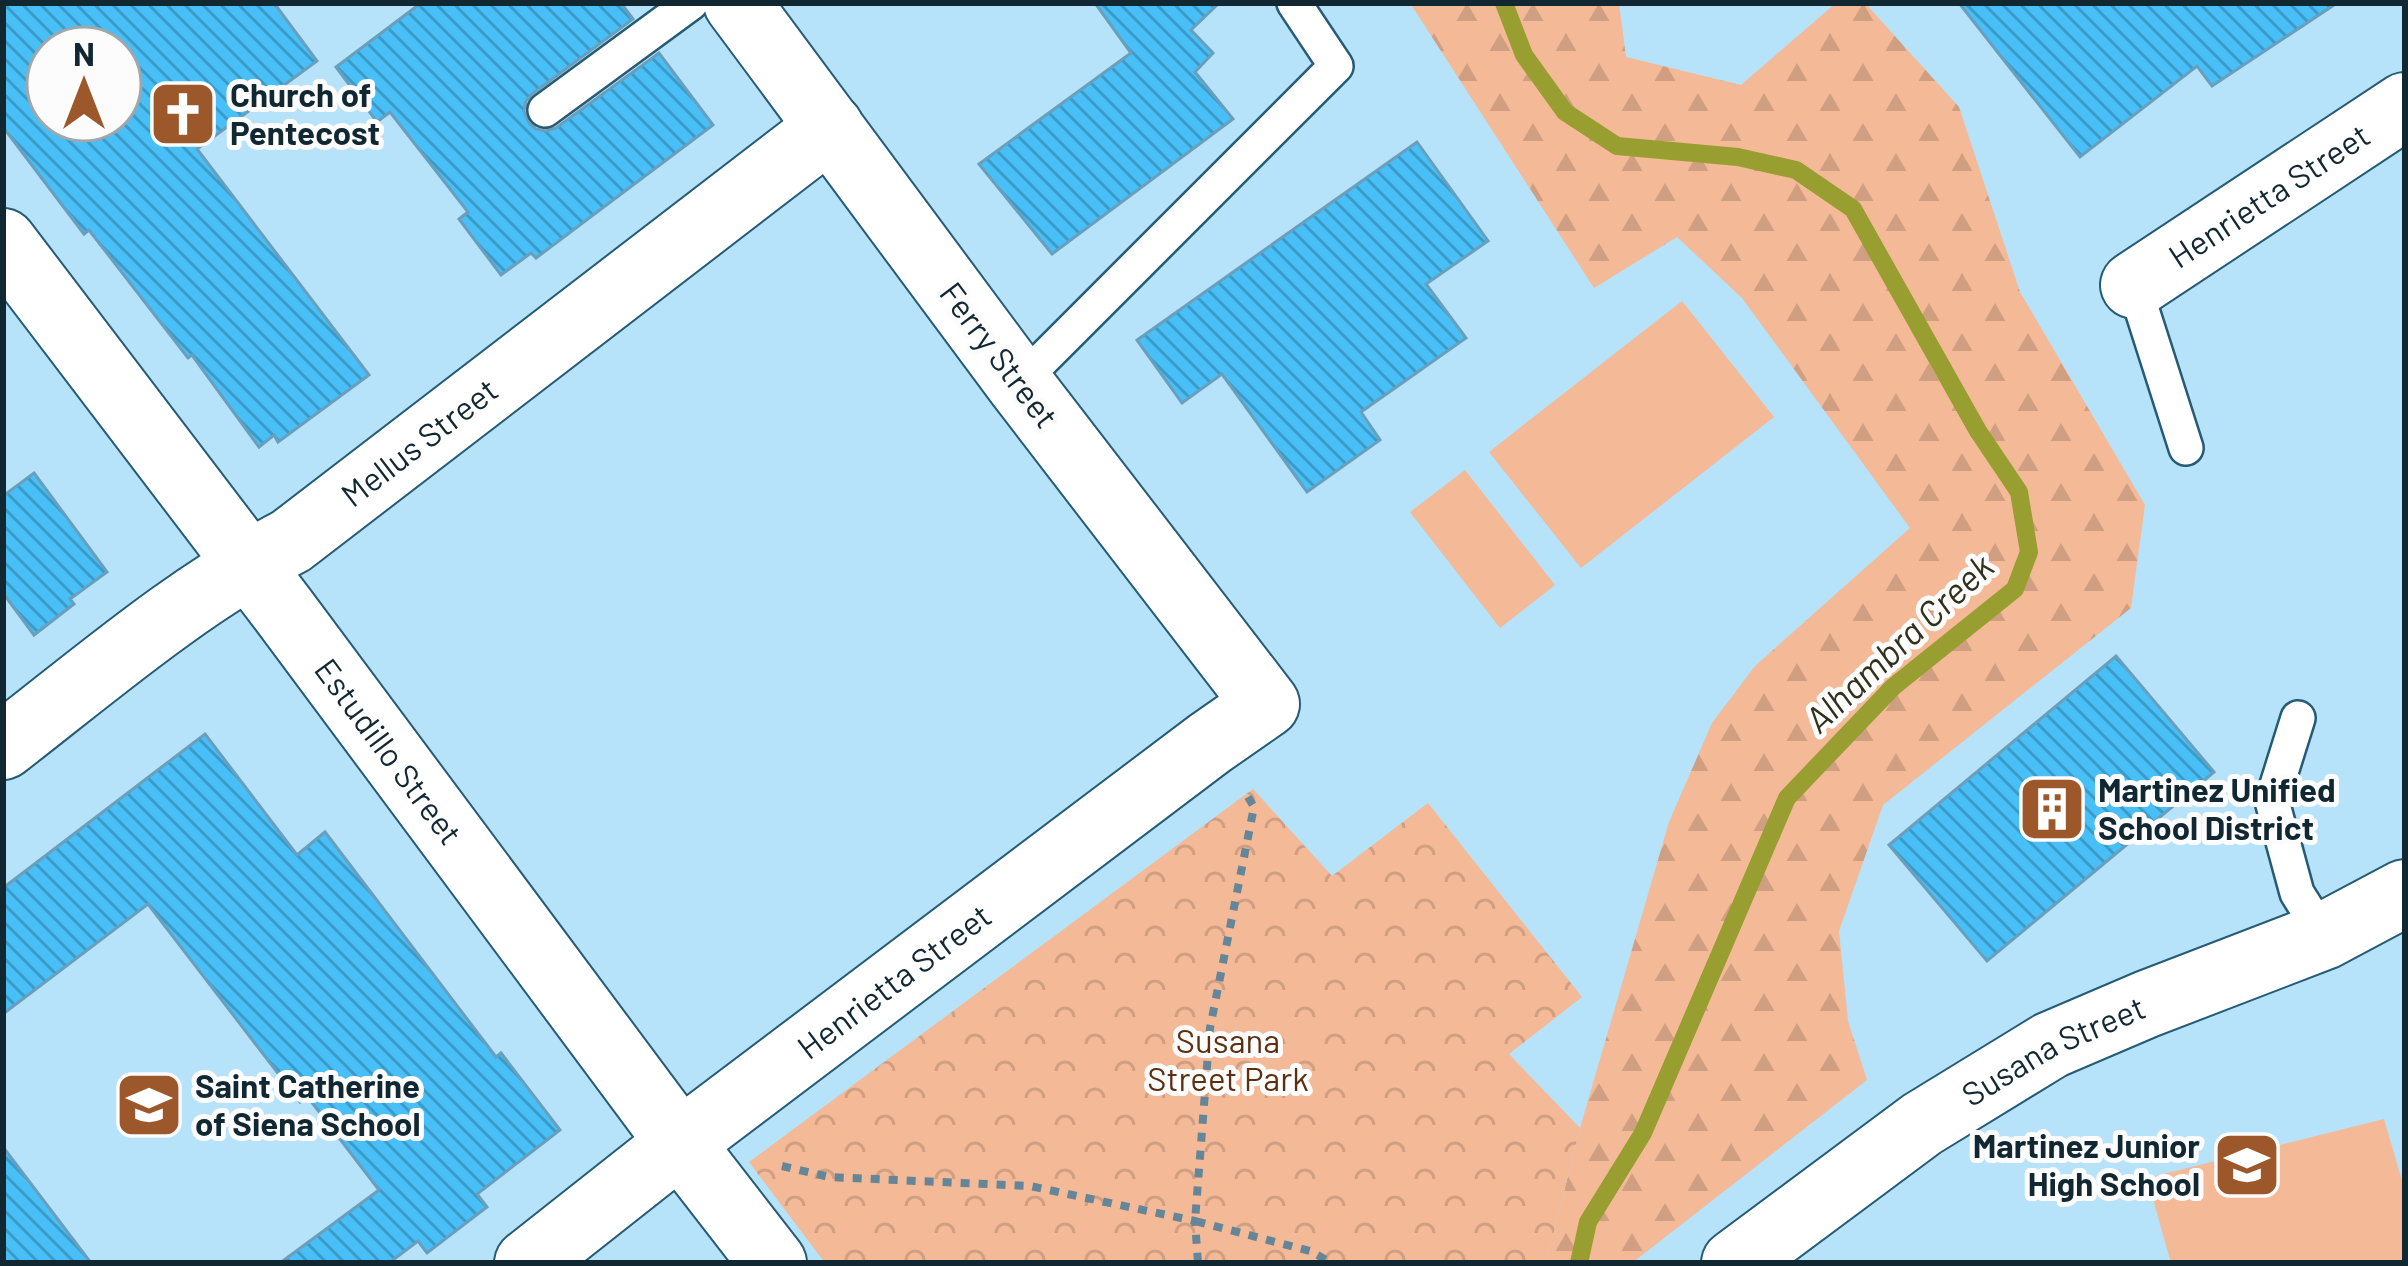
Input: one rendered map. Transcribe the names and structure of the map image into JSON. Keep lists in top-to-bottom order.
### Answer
{
  "streets": {
    "street": [
      "Henrietta Street",
      "Ferry Street",
      "Mellus Street",
      "Estudillo Street",
      "Susana Street"
    ]
  },
  "crossings": [
    ["Henrietta Street", "Ferry Street"],
    ["Henrietta Street", "Estudillo Street"],
    ["Ferry Street", "Mellus Street"],
    ["Mellus Street", "Estudillo Street"]
  ],
  "water": ["Alhambra Creek"],
  "parks": ["Susana Street Park"],
  "places": {
    "church": ["Church of Pentecost"],
    "building": ["Martinez Unified School District"],
    "school or university": ["Saint Catherine of Siena School", "Martinez Junior High School"]
  },
  "north": "top"
}
